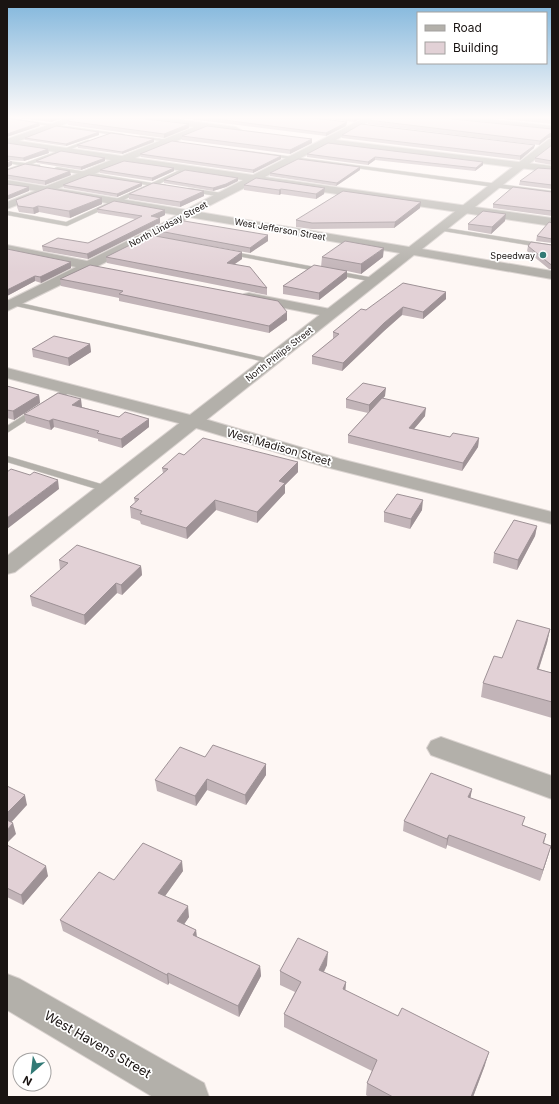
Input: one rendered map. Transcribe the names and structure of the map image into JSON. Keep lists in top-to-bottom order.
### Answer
{
  "streets": {
    "street": [
      "North Lindsay Street",
      "West Jefferson Street",
      "North Philips Street",
      "West Madison Street",
      "West Havens Street"
    ]
  },
  "crossings": [
    ["North Lindsay Street", "West Jefferson Street"],
    ["West Jefferson Street", "North Philips Street"],
    ["North Philips Street", "West Madison Street"]
  ],
  "places": ["Speedway"],
  "legend": ["Road", "Building"],
  "north": "bottom left"
}
